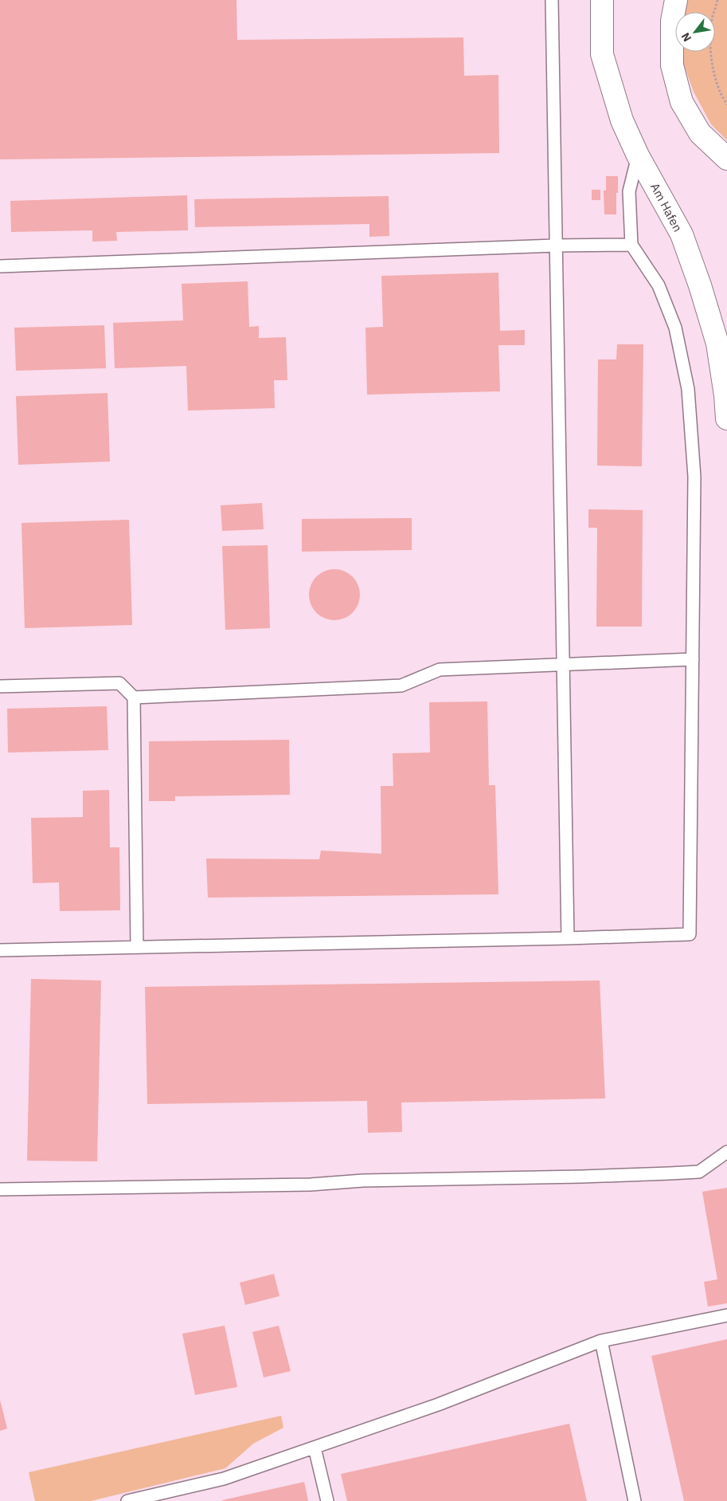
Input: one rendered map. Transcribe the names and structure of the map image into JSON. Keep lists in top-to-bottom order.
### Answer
{
  "streets": {
    "street": ["Am Hafen"]
  },
  "north": "bottom left"
}
